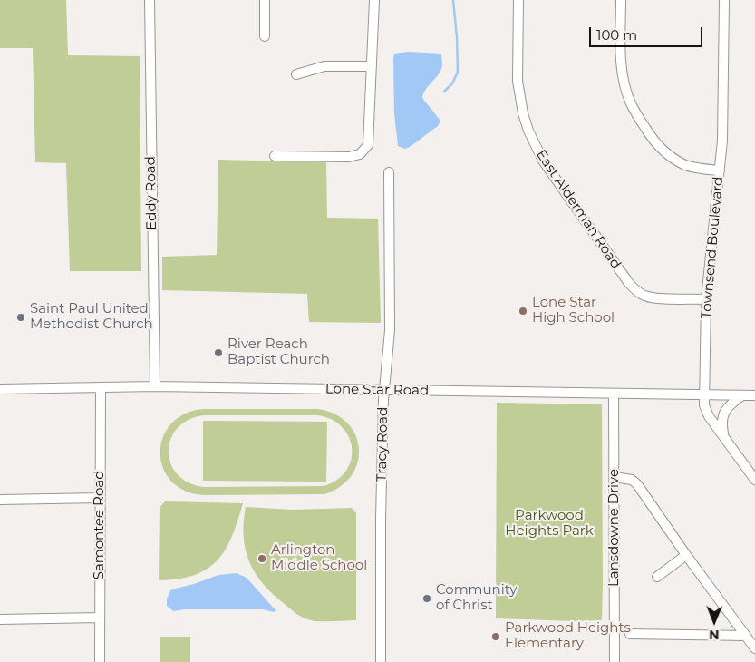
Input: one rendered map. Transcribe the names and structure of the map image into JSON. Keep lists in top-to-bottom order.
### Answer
{
  "streets": {
    "street": [
      "Eddy Road",
      "East Alderman Road",
      "Townsend Boulevard",
      "Lone Star Road",
      "Tracy Road",
      "Samontee Road",
      "Lansdowne Drive"
    ]
  },
  "crossings": [
    ["Eddy Road", "Lone Star Road"],
    ["East Alderman Road", "Townsend Boulevard"],
    ["Townsend Boulevard", "Lone Star Road"],
    ["Lone Star Road", "Tracy Road"],
    ["Lone Star Road", "Samontee Road"],
    ["Lone Star Road", "Lansdowne Drive"]
  ],
  "parks": ["Parkwood Heights Park"],
  "places": [
    "Lone Star High School",
    "Saint Paul United Methodist Church",
    "River Reach Baptist Church",
    "Arlington Middle School",
    "Community of Christ",
    "Parkwood Heights Elementary"
  ],
  "scale_bar": "100 m",
  "north": "bottom"
}
